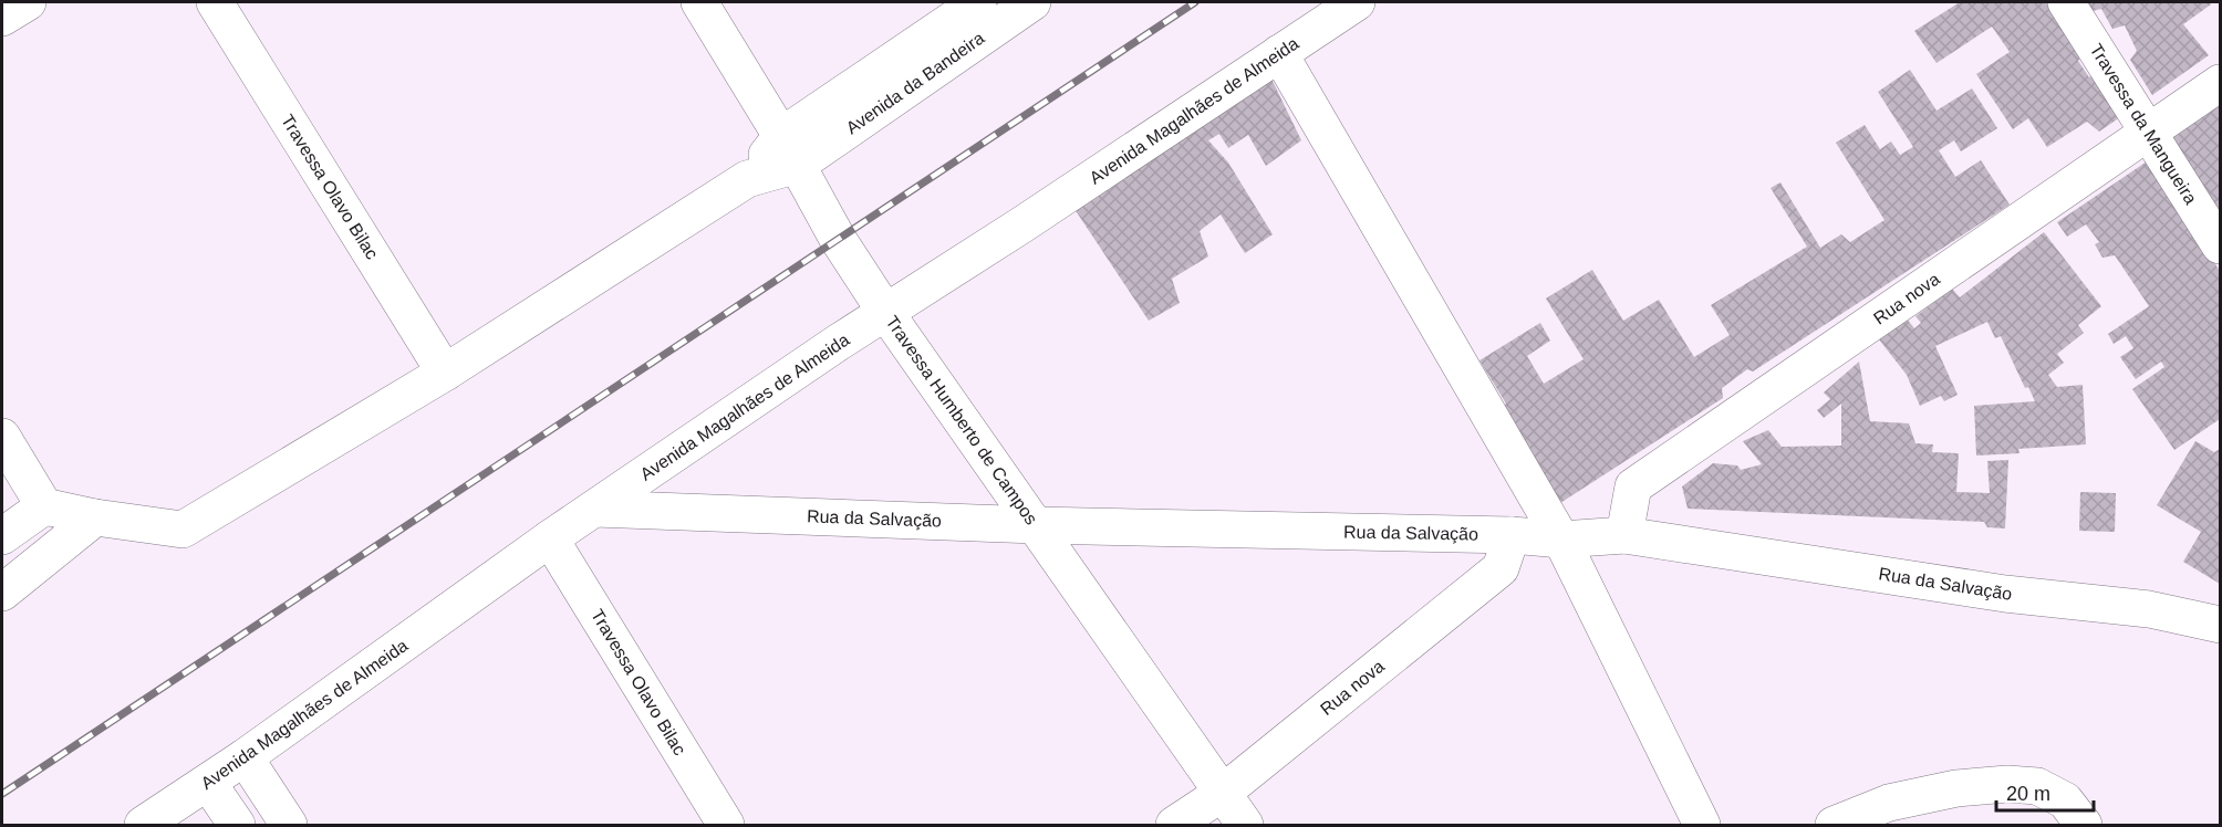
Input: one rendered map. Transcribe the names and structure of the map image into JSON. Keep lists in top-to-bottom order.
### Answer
{
  "streets": {
    "street": [
      "Avenida da Bandeira",
      "Avenida Magalhães de Almeida",
      "Travessa da Mangueira",
      "Travessa Olavo Bilac",
      "Rua nova",
      "Travessa Humberto de Campos",
      "Rua da Salvação"
    ]
  },
  "crossings": [
    ["Avenida da Bandeira", "Travessa Humberto de Campos"],
    ["Avenida Magalhães de Almeida", "Travessa Olavo Bilac"],
    ["Avenida Magalhães de Almeida", "Travessa Humberto de Campos"],
    ["Avenida Magalhães de Almeida", "Rua da Salvação"],
    ["Travessa da Mangueira", "Rua nova"],
    ["Rua nova", "Travessa Humberto de Campos"],
    ["Rua nova", "Rua da Salvação"],
    ["Travessa Humberto de Campos", "Rua da Salvação"]
  ],
  "scale_bar": "20 m"
}
